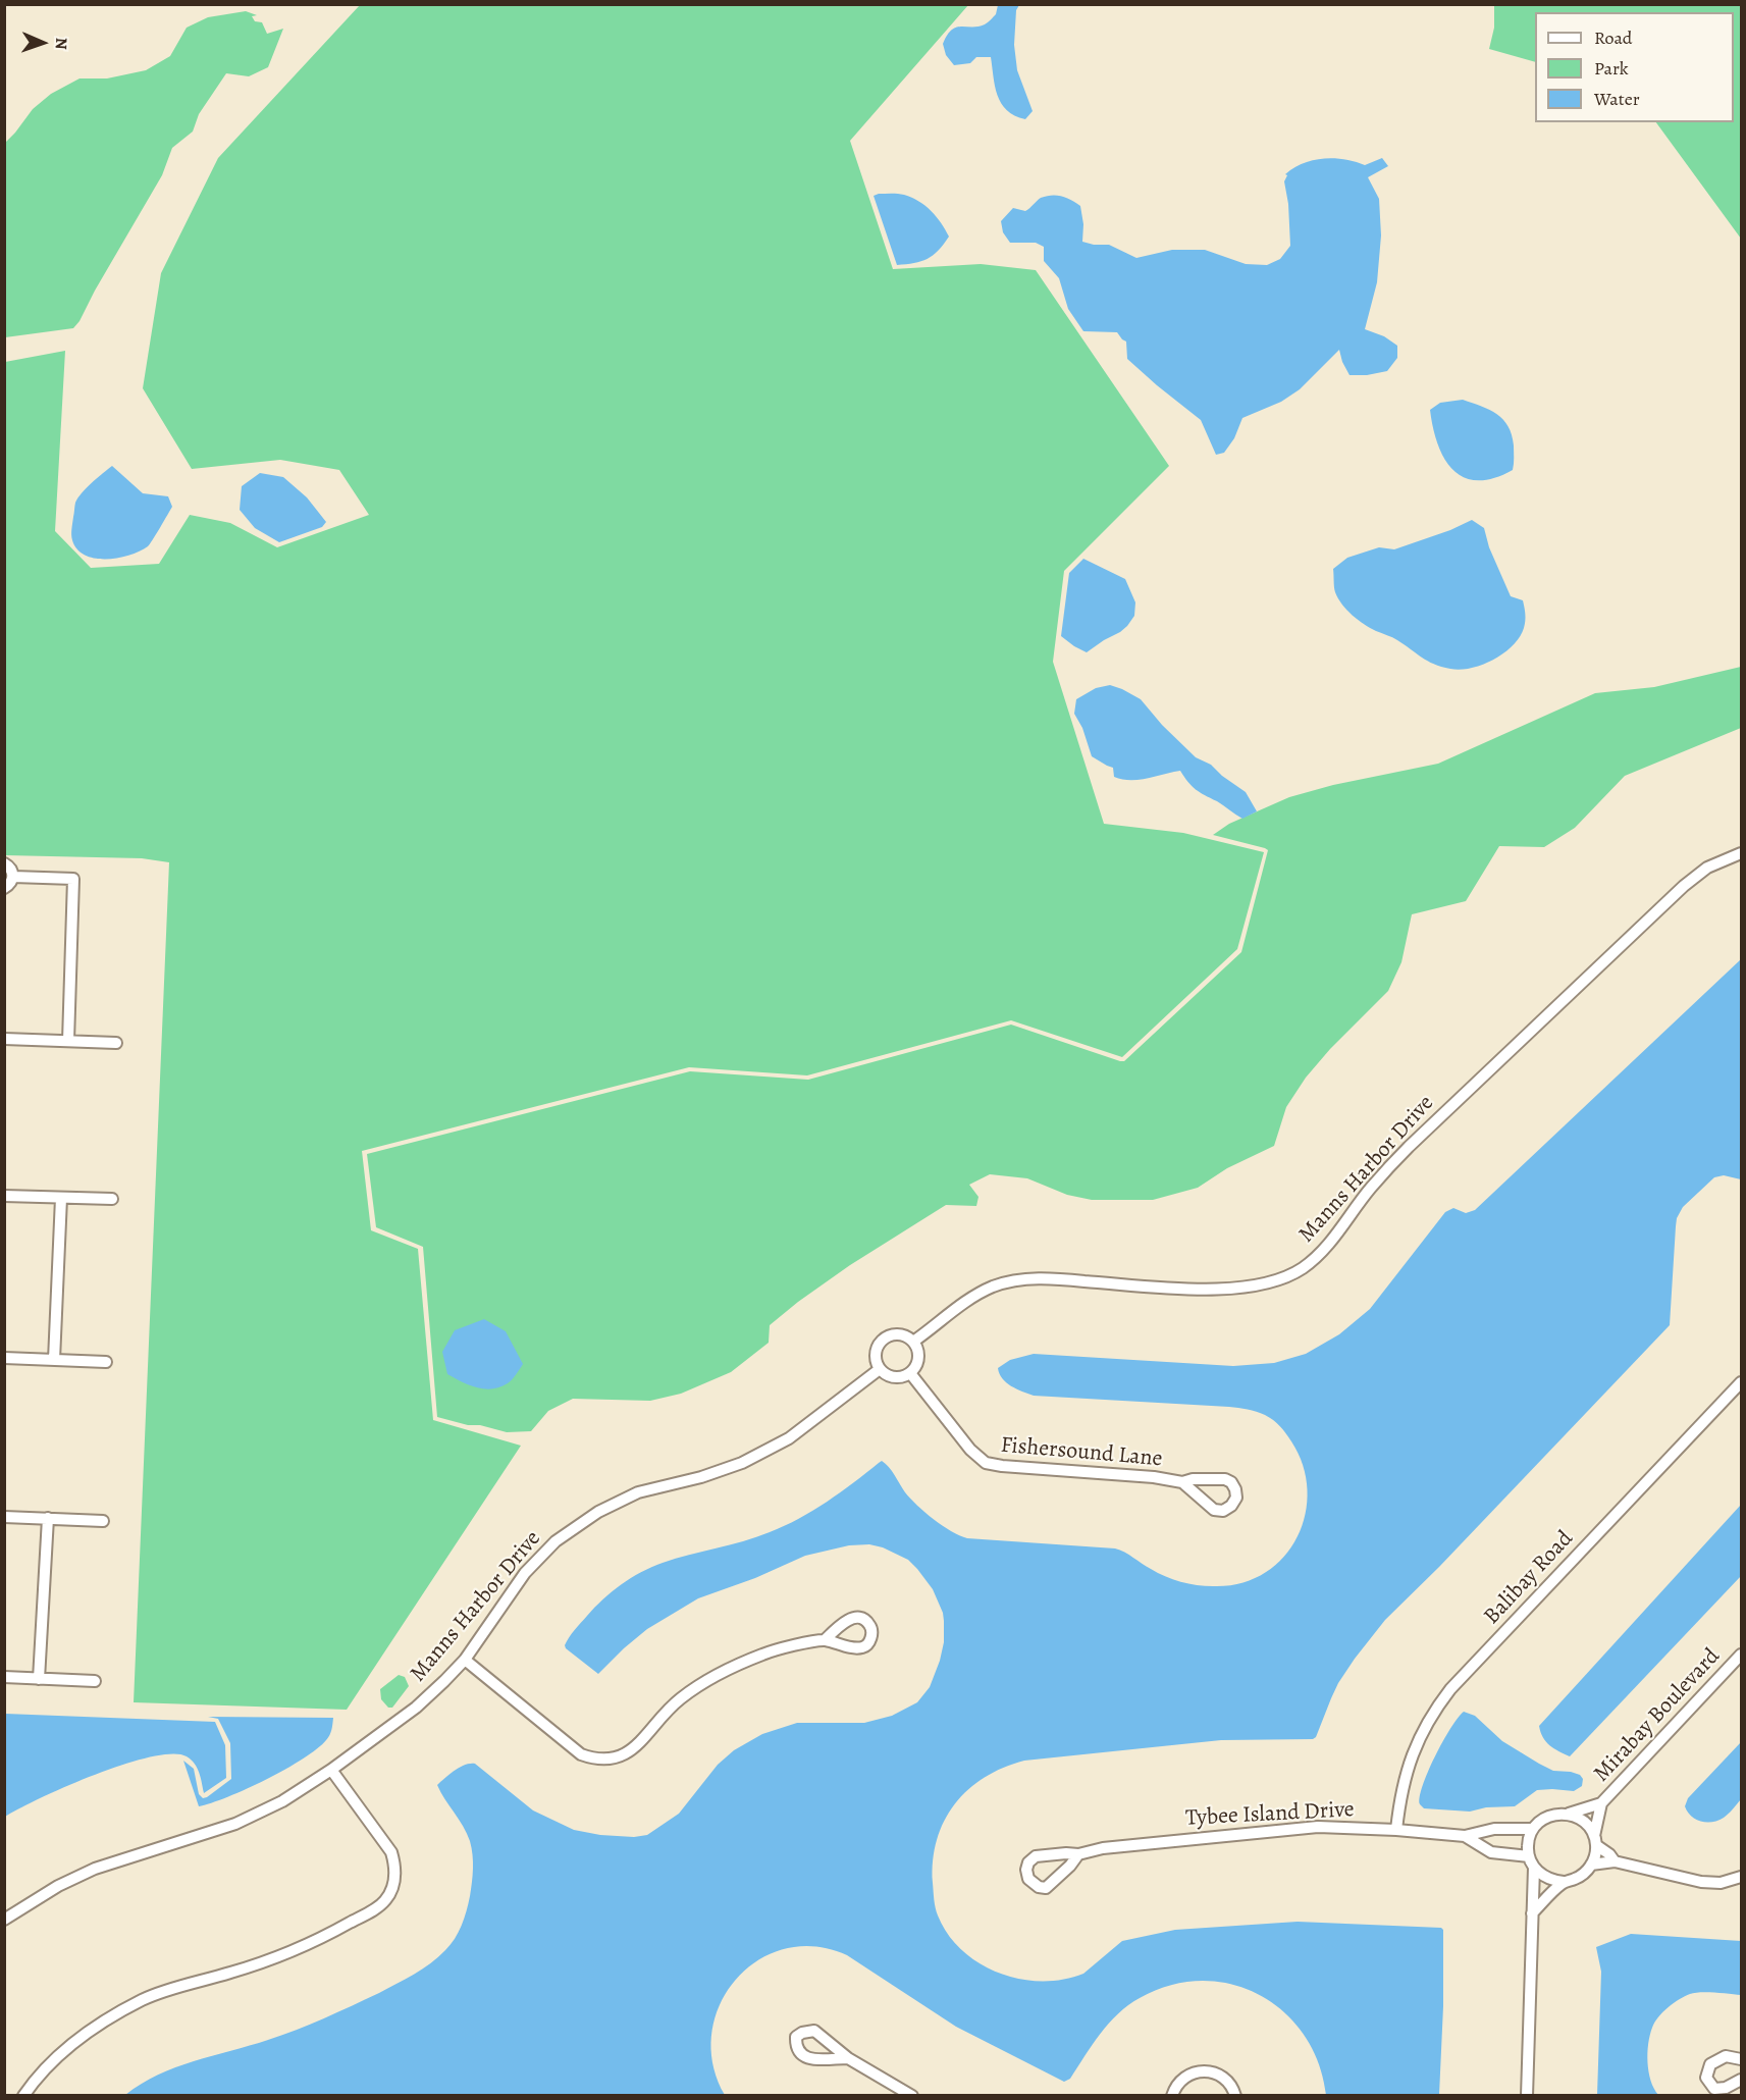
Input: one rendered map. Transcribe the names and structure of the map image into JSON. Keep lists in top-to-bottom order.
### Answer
{
  "streets": {
    "street": [
      "Manns Harbor Drive",
      "Fishersound Lane",
      "Balibay Road",
      "Mirabay Boulevard",
      "Tybee Island Drive"
    ]
  },
  "crossings": [
    ["Manns Harbor Drive", "Fishersound Lane"],
    ["Balibay Road", "Tybee Island Drive"],
    ["Mirabay Boulevard", "Tybee Island Drive"]
  ],
  "legend": ["Road", "Park", "Water"],
  "north": "right"
}
